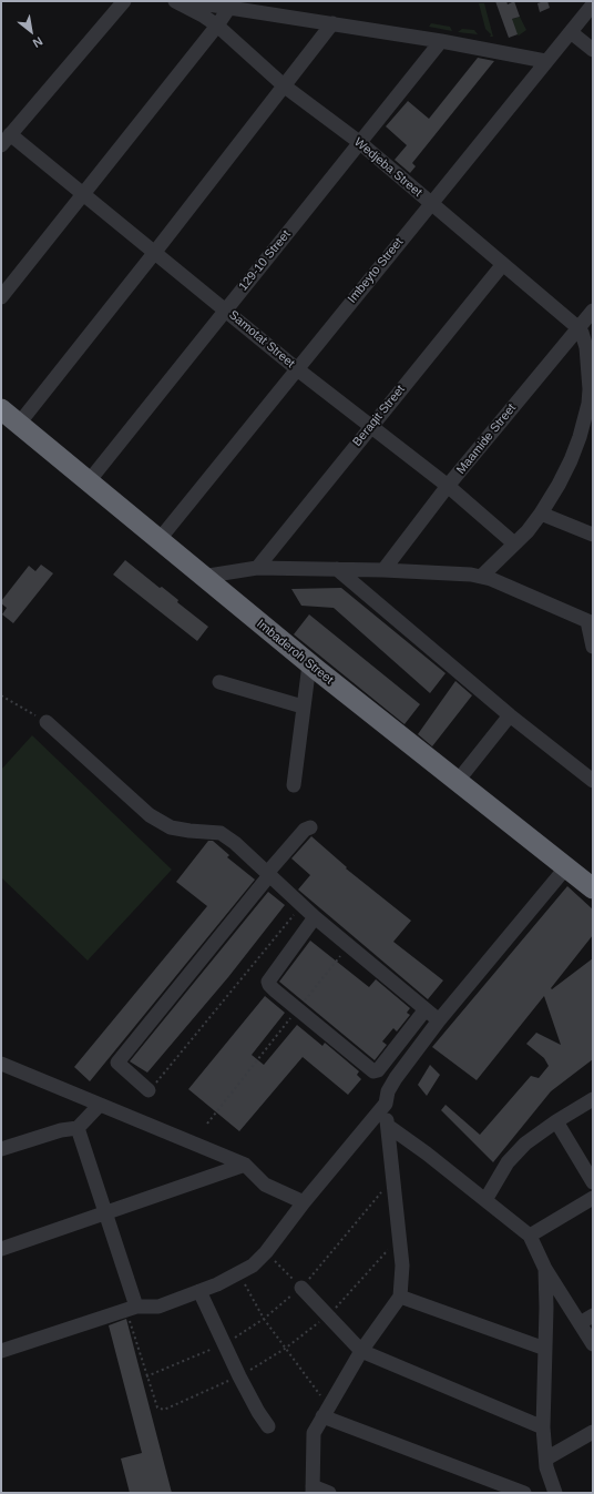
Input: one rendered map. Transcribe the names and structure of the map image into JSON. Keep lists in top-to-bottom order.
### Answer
{
  "streets": {
    "highway": ["Imbaderoh Street"],
    "street": [
      "Wedjeba Street",
      "129-10 Street",
      "Imbeyto Street",
      "Samotat Street",
      "Beraqit Street",
      "Maamide Street"
    ]
  },
  "crossings": [
    ["Wedjeba Street", "129-10 Street"],
    ["Wedjeba Street", "Imbeyto Street"],
    ["Wedjeba Street", "Beraqit Street"],
    ["Wedjeba Street", "Maamide Street"],
    ["129-10 Street", "Samotat Street"],
    ["129-10 Street", "Imbaderoh Street"],
    ["Imbeyto Street", "Samotat Street"],
    ["Imbeyto Street", "Imbaderoh Street"],
    ["Samotat Street", "Beraqit Street"],
    ["Samotat Street", "Maamide Street"]
  ],
  "north": "bottom right"
}
